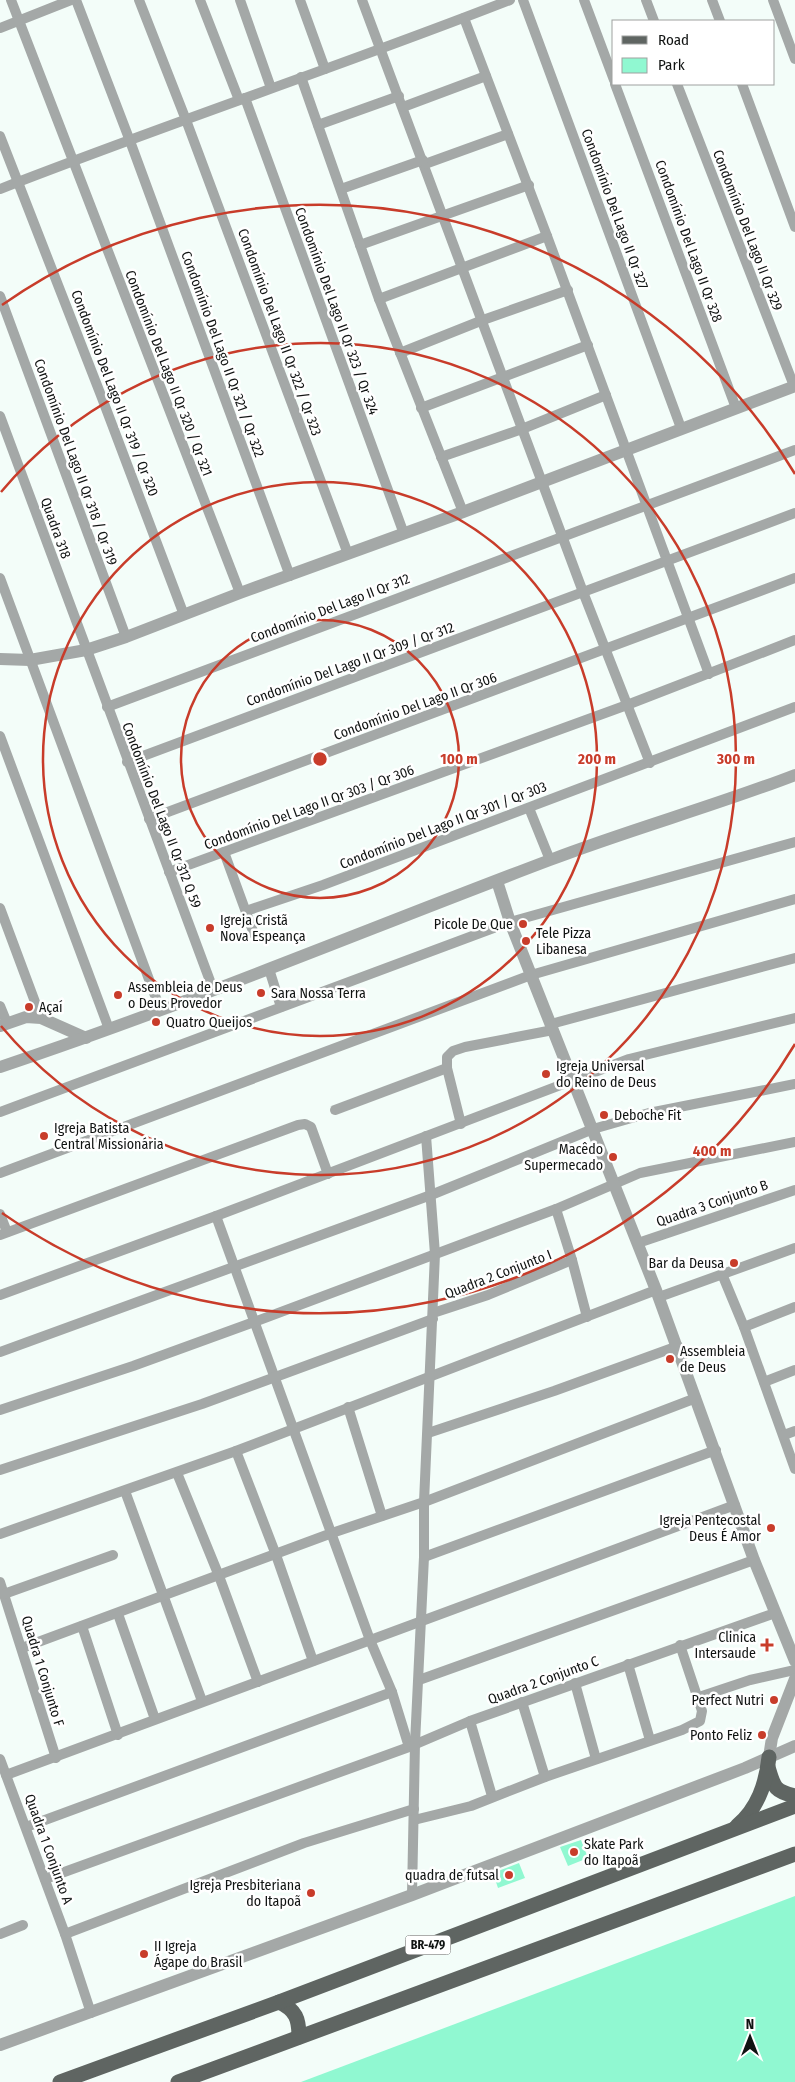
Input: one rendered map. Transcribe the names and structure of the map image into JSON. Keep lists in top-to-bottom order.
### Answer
{
  "streets": {
    "main road": ["BR-479"],
    "street": [
      "Condomínio Del Lago II Qr 327",
      "Condomínio Del Lago II Qr 329",
      "Condomínio Del Lago II Qr 328",
      "Condomínio Del Lago II Qr 323 / Qr 324",
      "Condomínio Del Lago II Qr 322 / Qr 323",
      "Condomínio Del Lago II Qr 321 / Qr 322",
      "Condomínio Del Lago II Qr 320 / Qr 321",
      "Condomínio Del Lago II Qr 319 / Qr 320",
      "Condomínio Del Lago II Qr 318 / Qr 319",
      "Quadra 318",
      "Condomínio Del Lago II Qr 312",
      "Condomínio Del Lago II Qr 309 / Qr 312",
      "Condomínio Del Lago II Qr 306",
      "Condomínio Del Lago II Qr 303 / Qr 306",
      "Condomínio Del Lago II Qr 312 Q 59",
      "Condomínio Del Lago II Qr 301 / Qr 303",
      "Quadra 3 Conjunto B",
      "Quadra 2 Conjunto I",
      "Quadra 1 Conjunto F",
      "Quadra 2 Conjunto C",
      "Quadra 1 Conjunto A"
    ]
  },
  "crossings": [
    ["Quadra 318", "Condomínio Del Lago II Qr 312 Q 59"],
    ["Condomínio Del Lago II Qr 312", "Condomínio Del Lago II Qr 312 Q 59"],
    ["Condomínio Del Lago II Qr 309 / Qr 312", "Condomínio Del Lago II Qr 312 Q 59"],
    ["Condomínio Del Lago II Qr 306", "Condomínio Del Lago II Qr 312 Q 59"],
    ["Condomínio Del Lago II Qr 303 / Qr 306", "Condomínio Del Lago II Qr 312 Q 59"],
    ["Quadra 2 Conjunto C", "Quadra 1 Conjunto A"]
  ],
  "places": {
    "other": [
      "Picole De Que",
      "Igreja Cristã Nova Espeança",
      "Tele Pizza Libanesa",
      "Sara Nossa Terra",
      "Assembleia de Deus o Deus Provedor",
      "Açaí",
      "Quatro Queijos",
      "Igreja Universal do Reino de Deus",
      "Deboche Fit",
      "Igreja Batista Central Missionária",
      "Macêdo Supermecado",
      "Bar da Deusa",
      "Assembleia de Deus",
      "Igreja Pentecostal Deus É Amor",
      "Perfect Nutri",
      "Ponto Feliz",
      "Skate Park do Itapoã",
      "quadra de futsal",
      "Igreja Presbiteriana do Itapoã",
      "II Igreja Ágape do Brasil"
    ],
    "health": ["Clinica Intersaude"]
  },
  "legend": ["Road", "Park"],
  "north": "top",
  "rings": [
    "100 m",
    "200 m",
    "300 m",
    "400 m"
  ]
}
